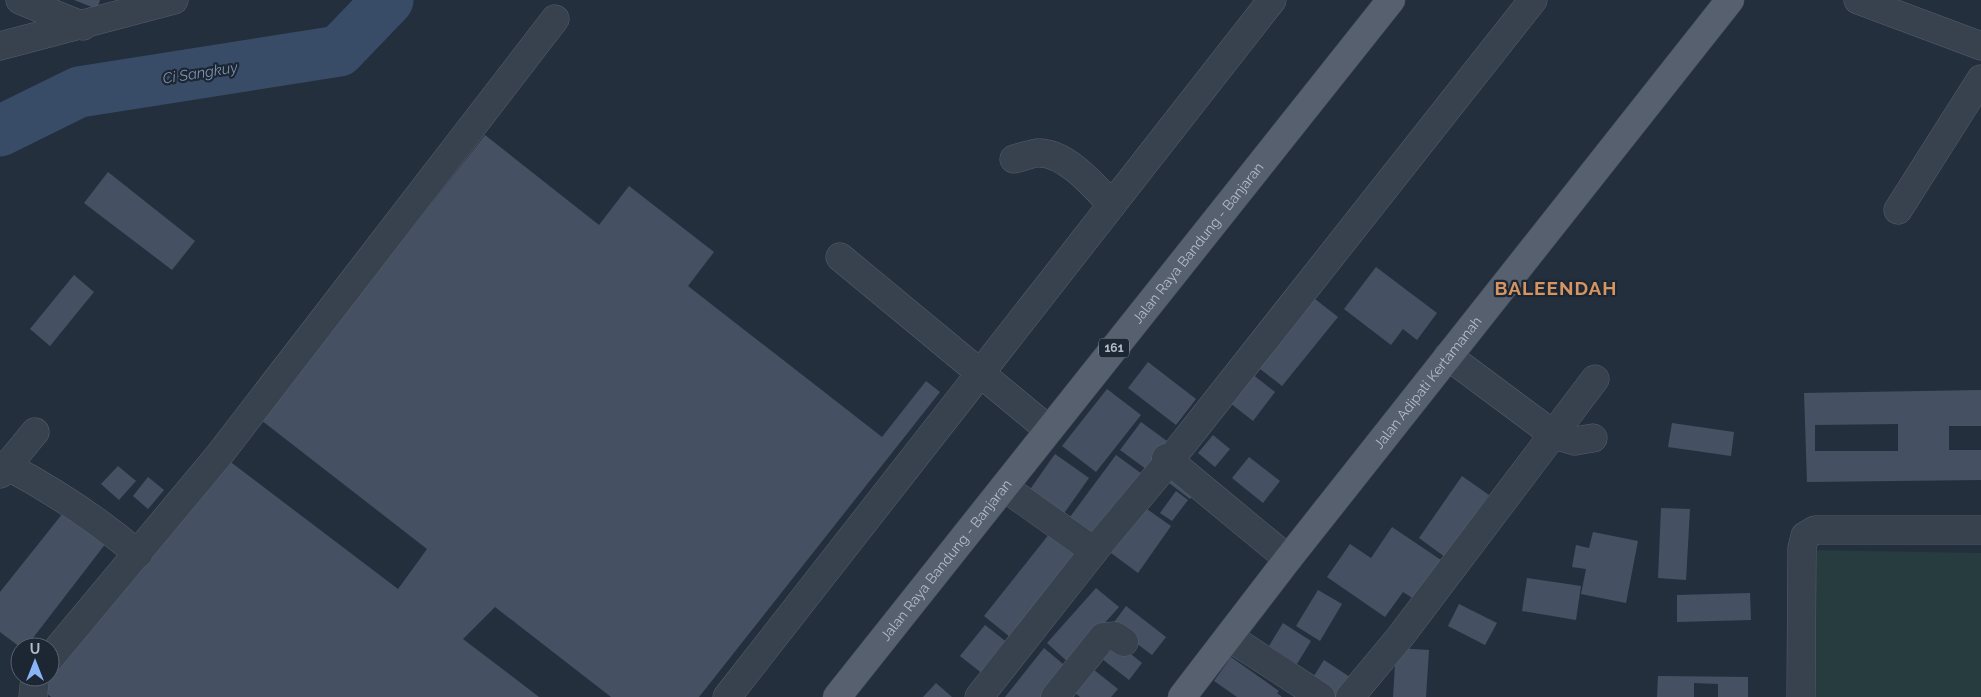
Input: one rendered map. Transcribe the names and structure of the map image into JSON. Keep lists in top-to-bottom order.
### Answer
{
  "streets": {
    "main road": ["Jalan Raya Bandung - Banjaran", "161", "Jalan Adipati Kertamanah"]
  },
  "districts": ["BALEENDAH"],
  "water": ["Ci Sangkuy"],
  "north": "top"
}
